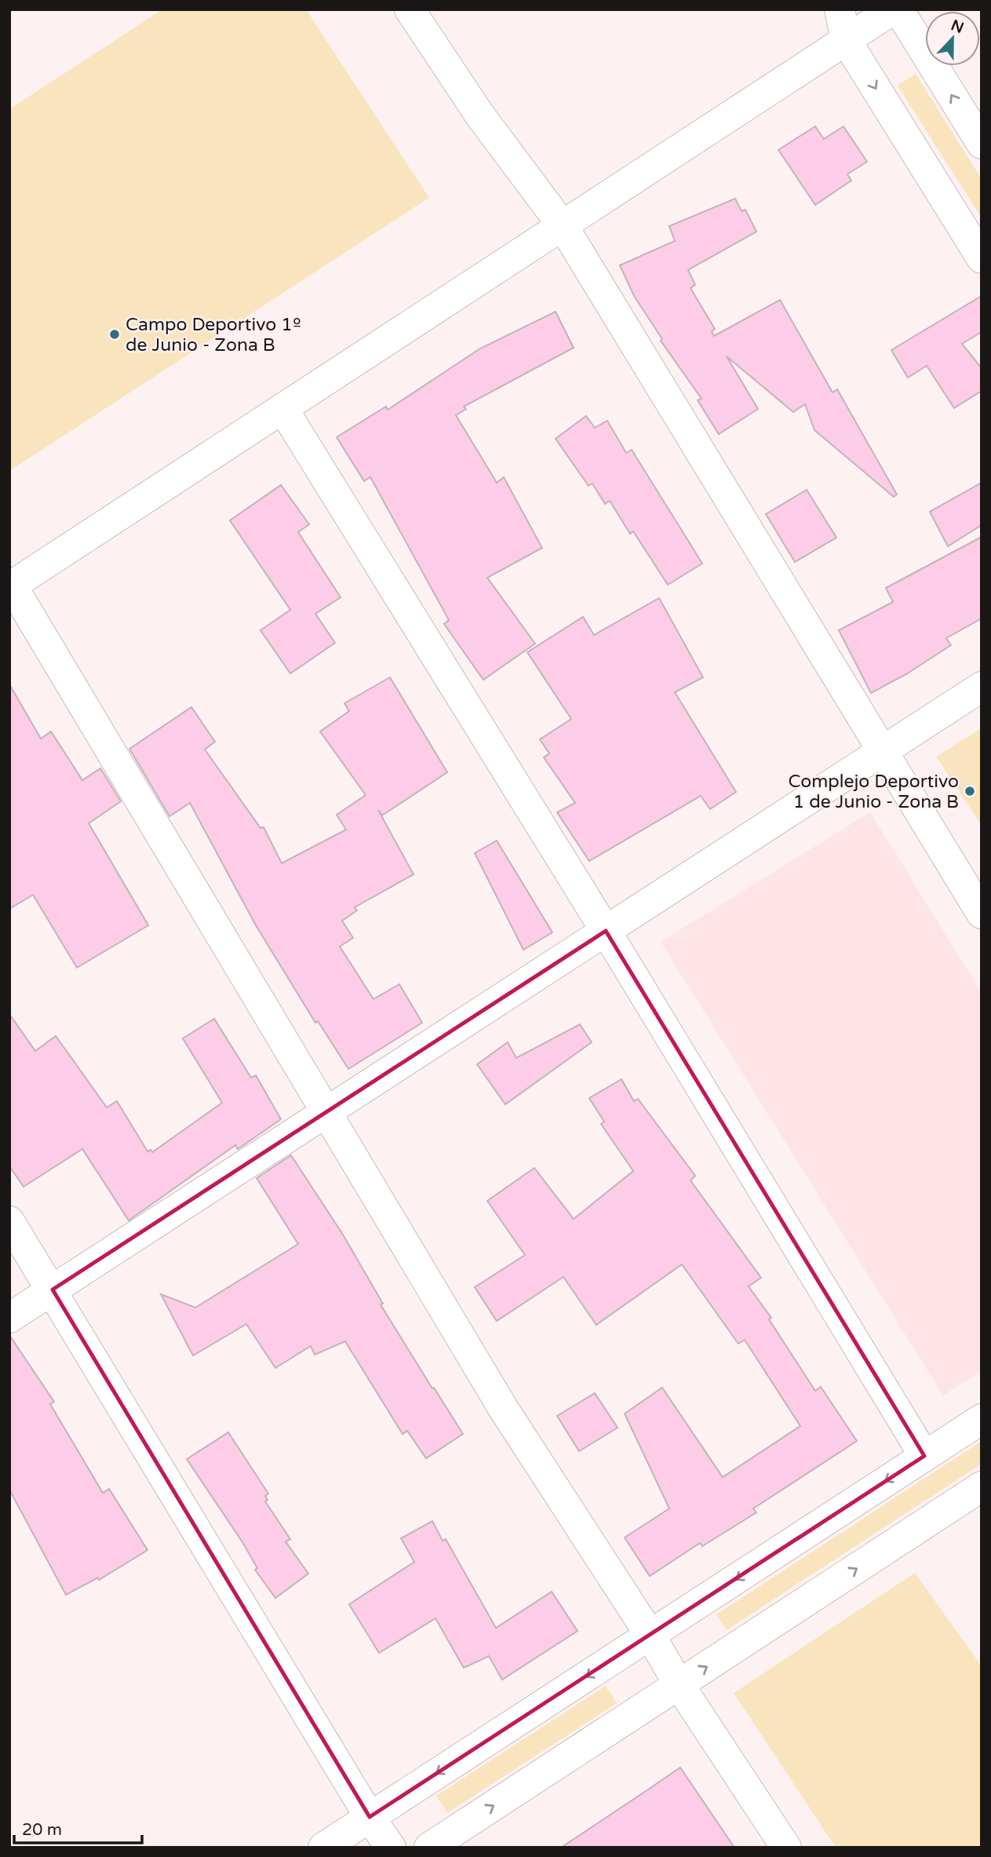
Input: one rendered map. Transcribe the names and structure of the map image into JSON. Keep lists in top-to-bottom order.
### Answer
{
  "places": ["Campo Deportivo 1º de Junio - Zona B", "Complejo Deportivo 1 de Junio - Zona B"],
  "scale_bar": "20 m",
  "north": "top"
}
